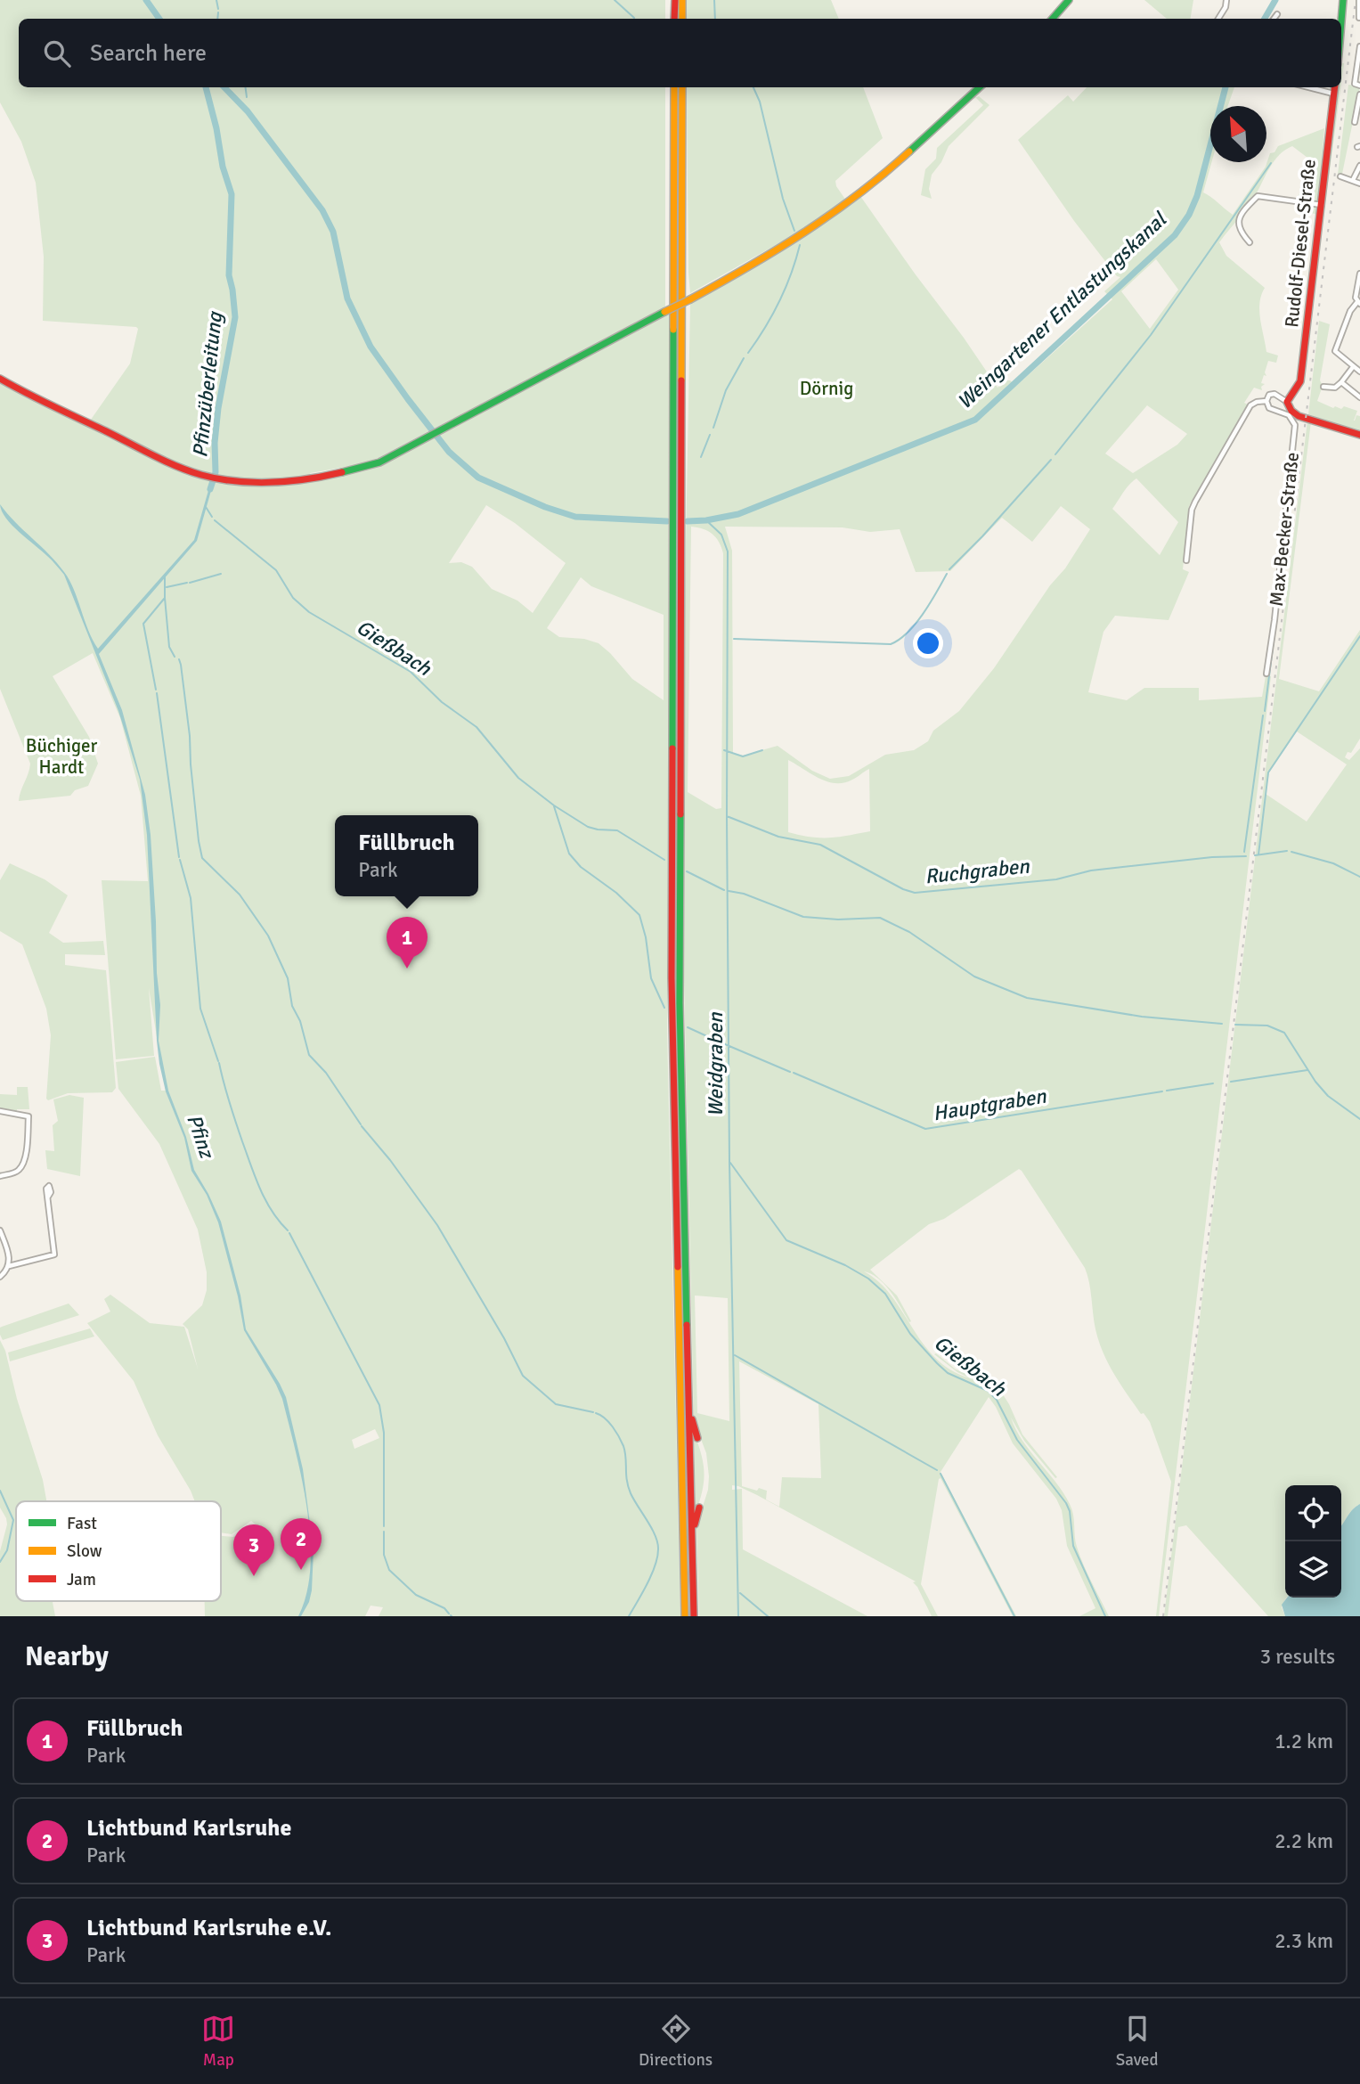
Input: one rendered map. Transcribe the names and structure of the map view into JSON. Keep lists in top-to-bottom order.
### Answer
{
  "streets": {
    "main road": ["Rudolf-Diesel-Straße"],
    "street": ["Max-Becker-Straße"]
  },
  "water": [
    "Weingartener Entlastungskanal",
    "Pfinzüberleitung",
    "Gießbach",
    "Ruchgraben",
    "Weidgraben",
    "Hauptgraben",
    "Pfinz"
  ],
  "parks": ["Dörnig", "Büchiger Hardt"],
  "legend": ["Fast", "Slow", "Jam"],
  "north": "top left",
  "page": {
    "search": "Search here",
    "popup": ["Füllbruch", "Park"],
    "pins": ["1", "2", "3"],
    "heading": ["Nearby", "3 results"],
    "list": [
      {
        "mark": "1",
        "name": "Füllbruch",
        "note": "Park",
        "value": "1.2 km"
      },
      {
        "mark": "2",
        "name": "Lichtbund Karlsruhe",
        "note": "Park",
        "value": "2.2 km"
      },
      {
        "mark": "3",
        "name": "Lichtbund Karlsruhe e.V.",
        "note": "Park",
        "value": "2.3 km"
      }
    ],
    "nav": ["Map", "Directions", "Saved"]
  }
}
